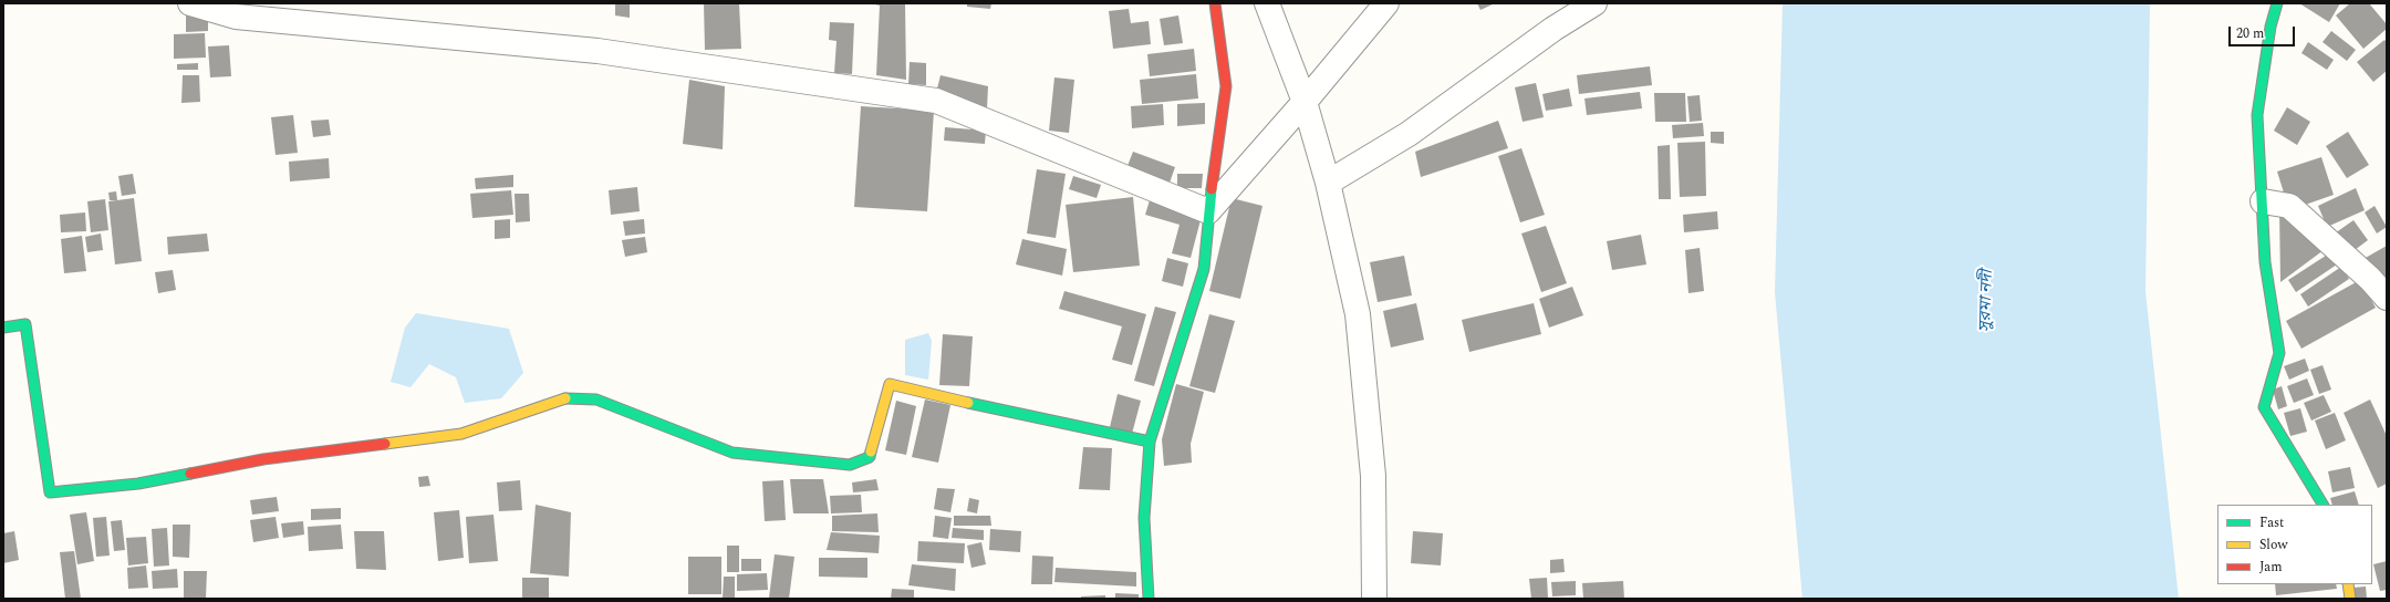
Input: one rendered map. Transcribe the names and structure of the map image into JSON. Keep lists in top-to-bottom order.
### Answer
{
  "water": ["সুরমা নদী"],
  "legend": ["Fast", "Slow", "Jam"],
  "scale_bar": "20 m"
}
